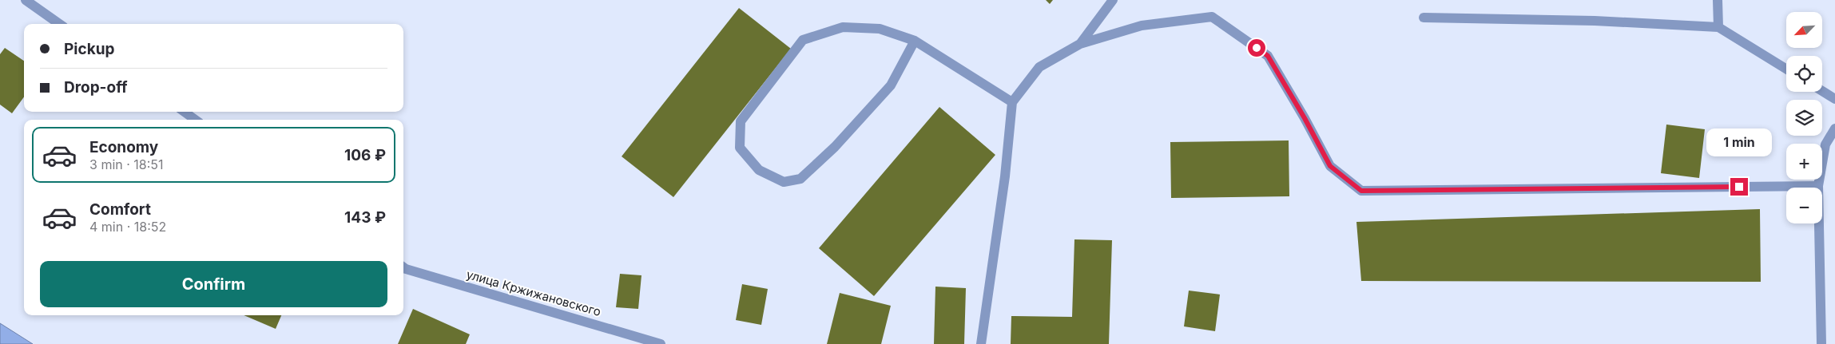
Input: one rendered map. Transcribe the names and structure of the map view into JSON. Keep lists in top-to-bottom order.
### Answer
{
  "streets": {
    "street": ["улица Кржижановского"]
  },
  "north": "bottom left",
  "page": {
    "map_buttons": ["+", "−"],
    "banner": ["Pickup", "Drop-off"],
    "list": [
      {
        "name": "Economy",
        "note": "3 min · 18:51",
        "value": "106 ₽"
      },
      {
        "name": "Comfort",
        "note": "4 min · 18:52",
        "value": "143 ₽"
      }
    ],
    "bubble": "1 min",
    "buttons": "Confirm"
  }
}
